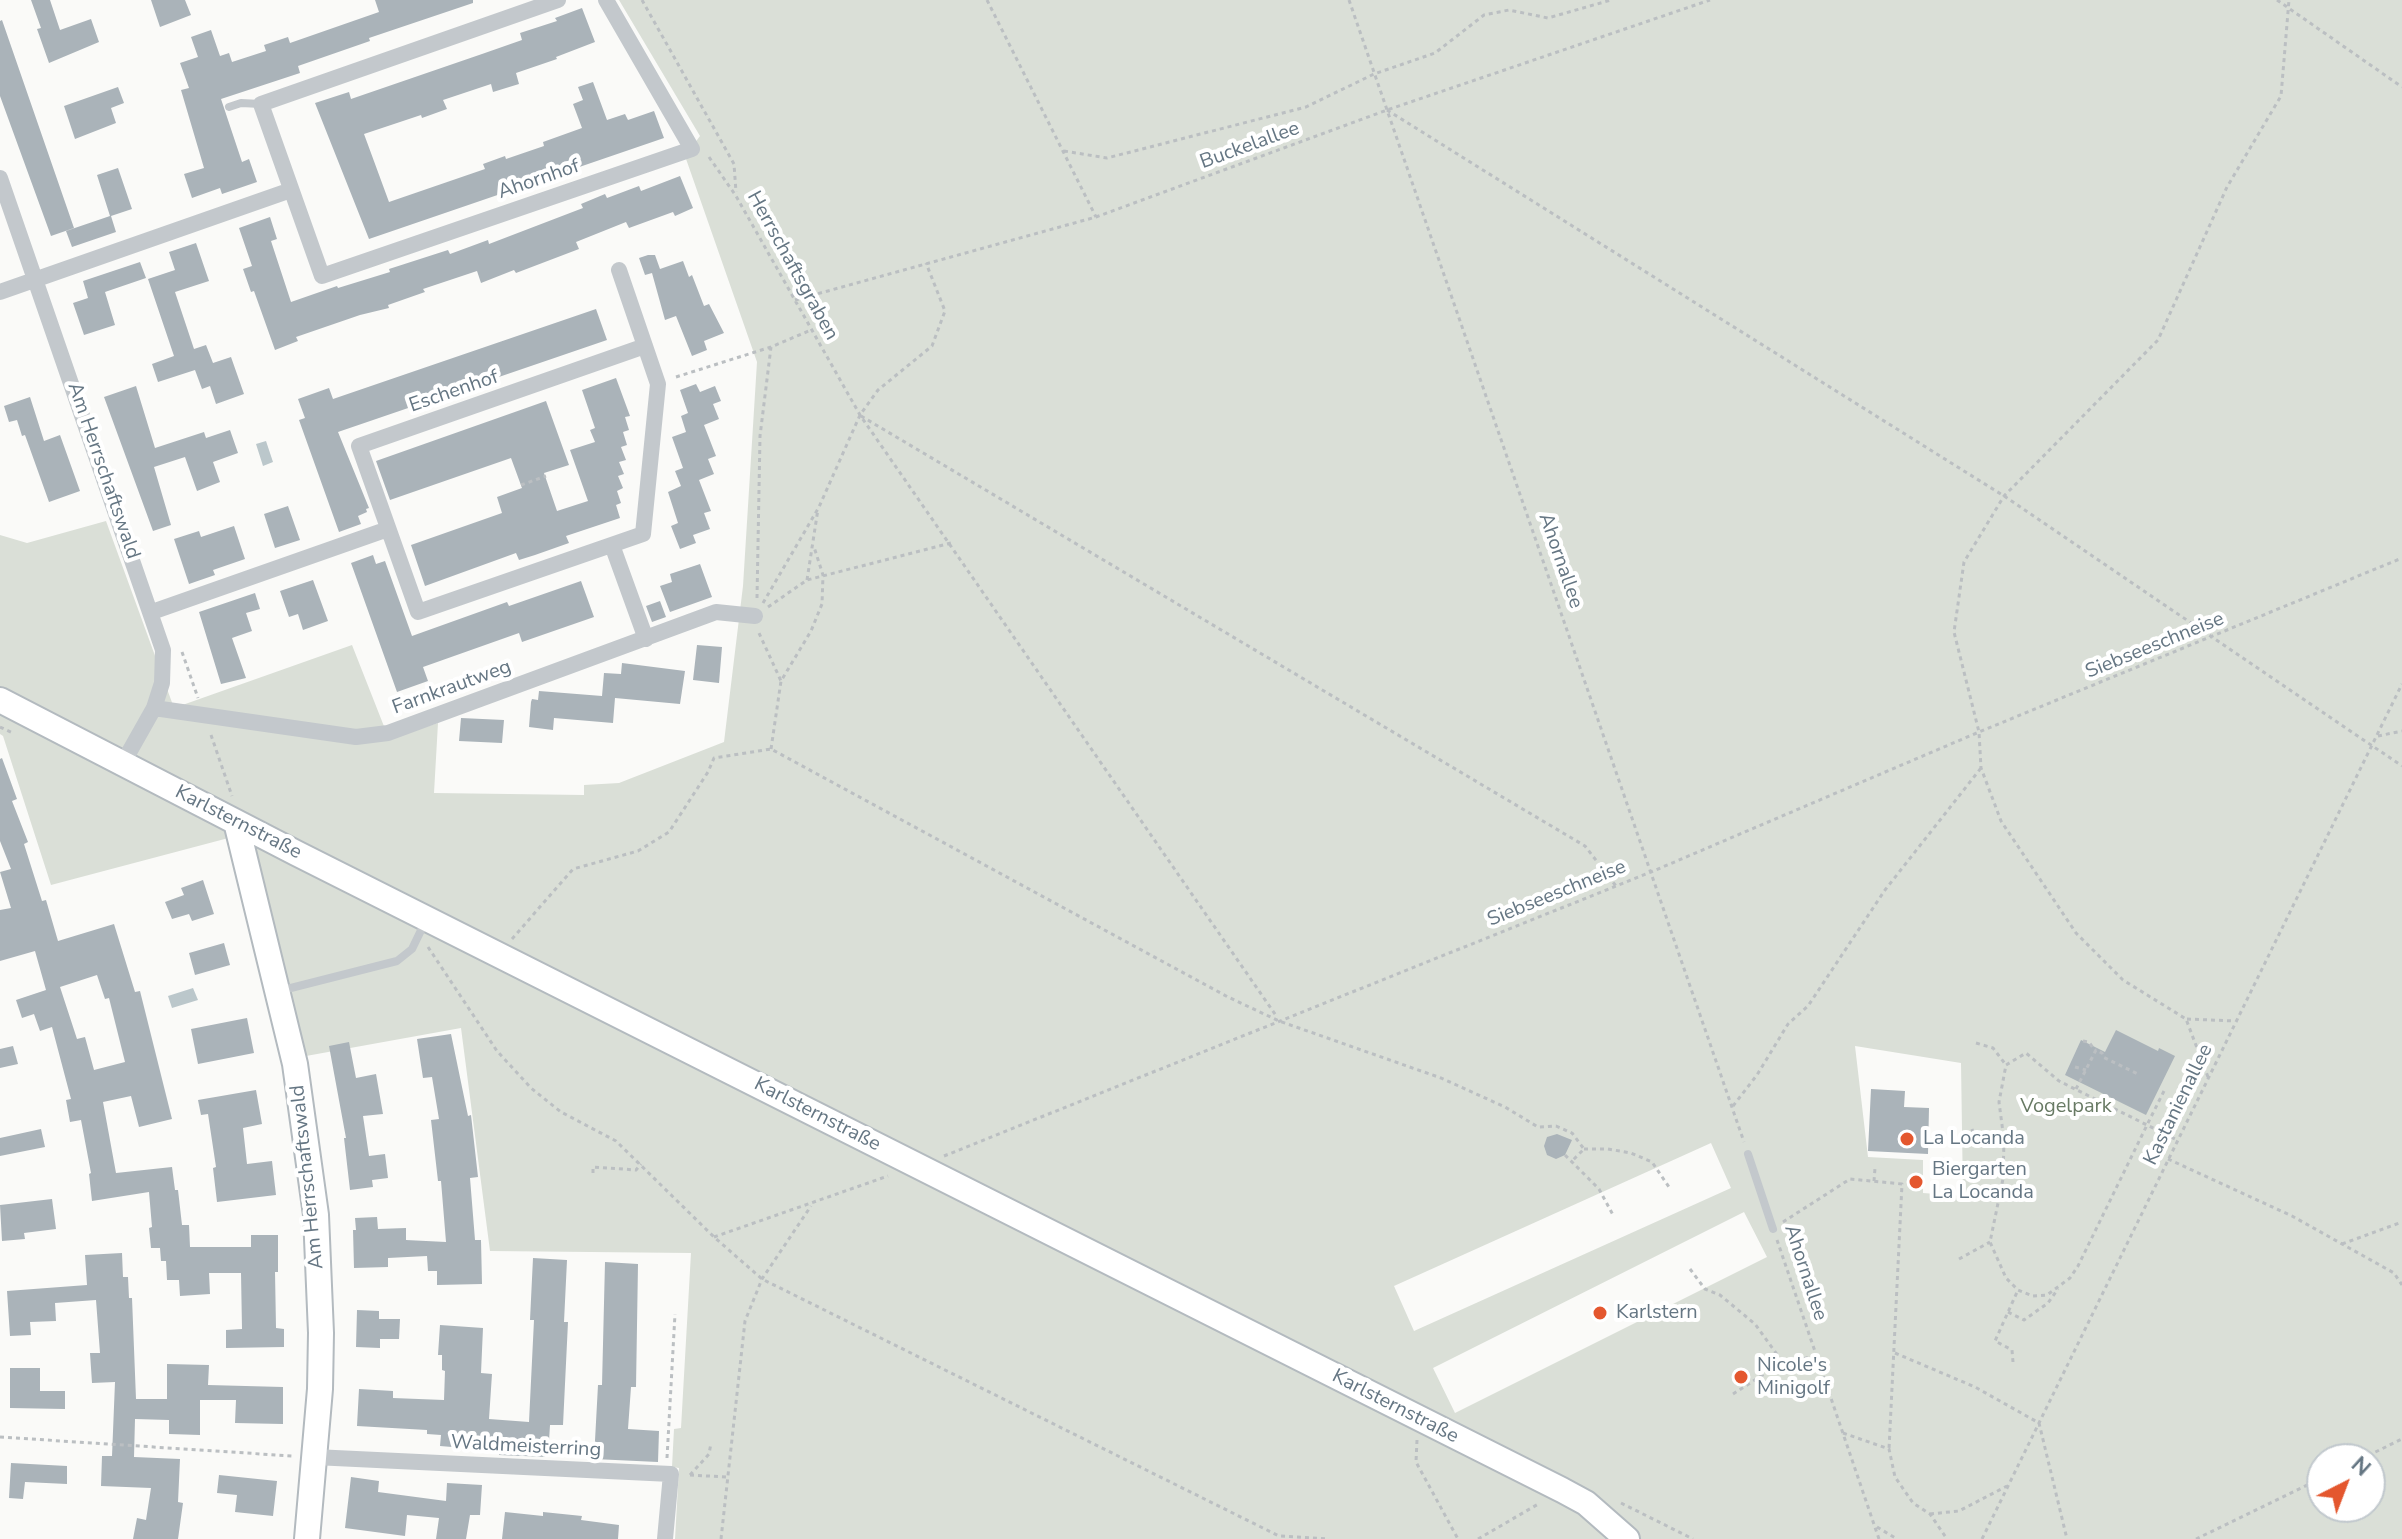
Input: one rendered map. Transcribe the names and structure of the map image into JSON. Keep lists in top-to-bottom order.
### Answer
{
  "streets": {
    "street": [
      "Ahornhof",
      "Eschenhof",
      "Am Herrschaftswald",
      "Farnkrautweg",
      "Karlsternstraße",
      "Waldmeisterring"
    ],
    "lane": ["Ahornallee"],
    "path": [
      "Buckelallee",
      "Herrschaftsgraben",
      "Siebseeschneise",
      "Kastanienallee"
    ]
  },
  "crossings": [
    ["Buckelallee", "Herrschaftsgraben"],
    ["Buckelallee", "Ahornallee"],
    ["Herrschaftsgraben", "Siebseeschneise"],
    ["Am Herrschaftswald", "Farnkrautweg"],
    ["Am Herrschaftswald", "Karlsternstraße"],
    ["Am Herrschaftswald", "Waldmeisterring"],
    ["Ahornallee", "Siebseeschneise"],
    ["Siebseeschneise", "Karlsternstraße"]
  ],
  "parks": ["Vogelpark"],
  "places": [
    "La Locanda",
    "Biergarten La Locanda",
    "Karlstern",
    "Nicole's Minigolf"
  ],
  "north": "top right"
}
